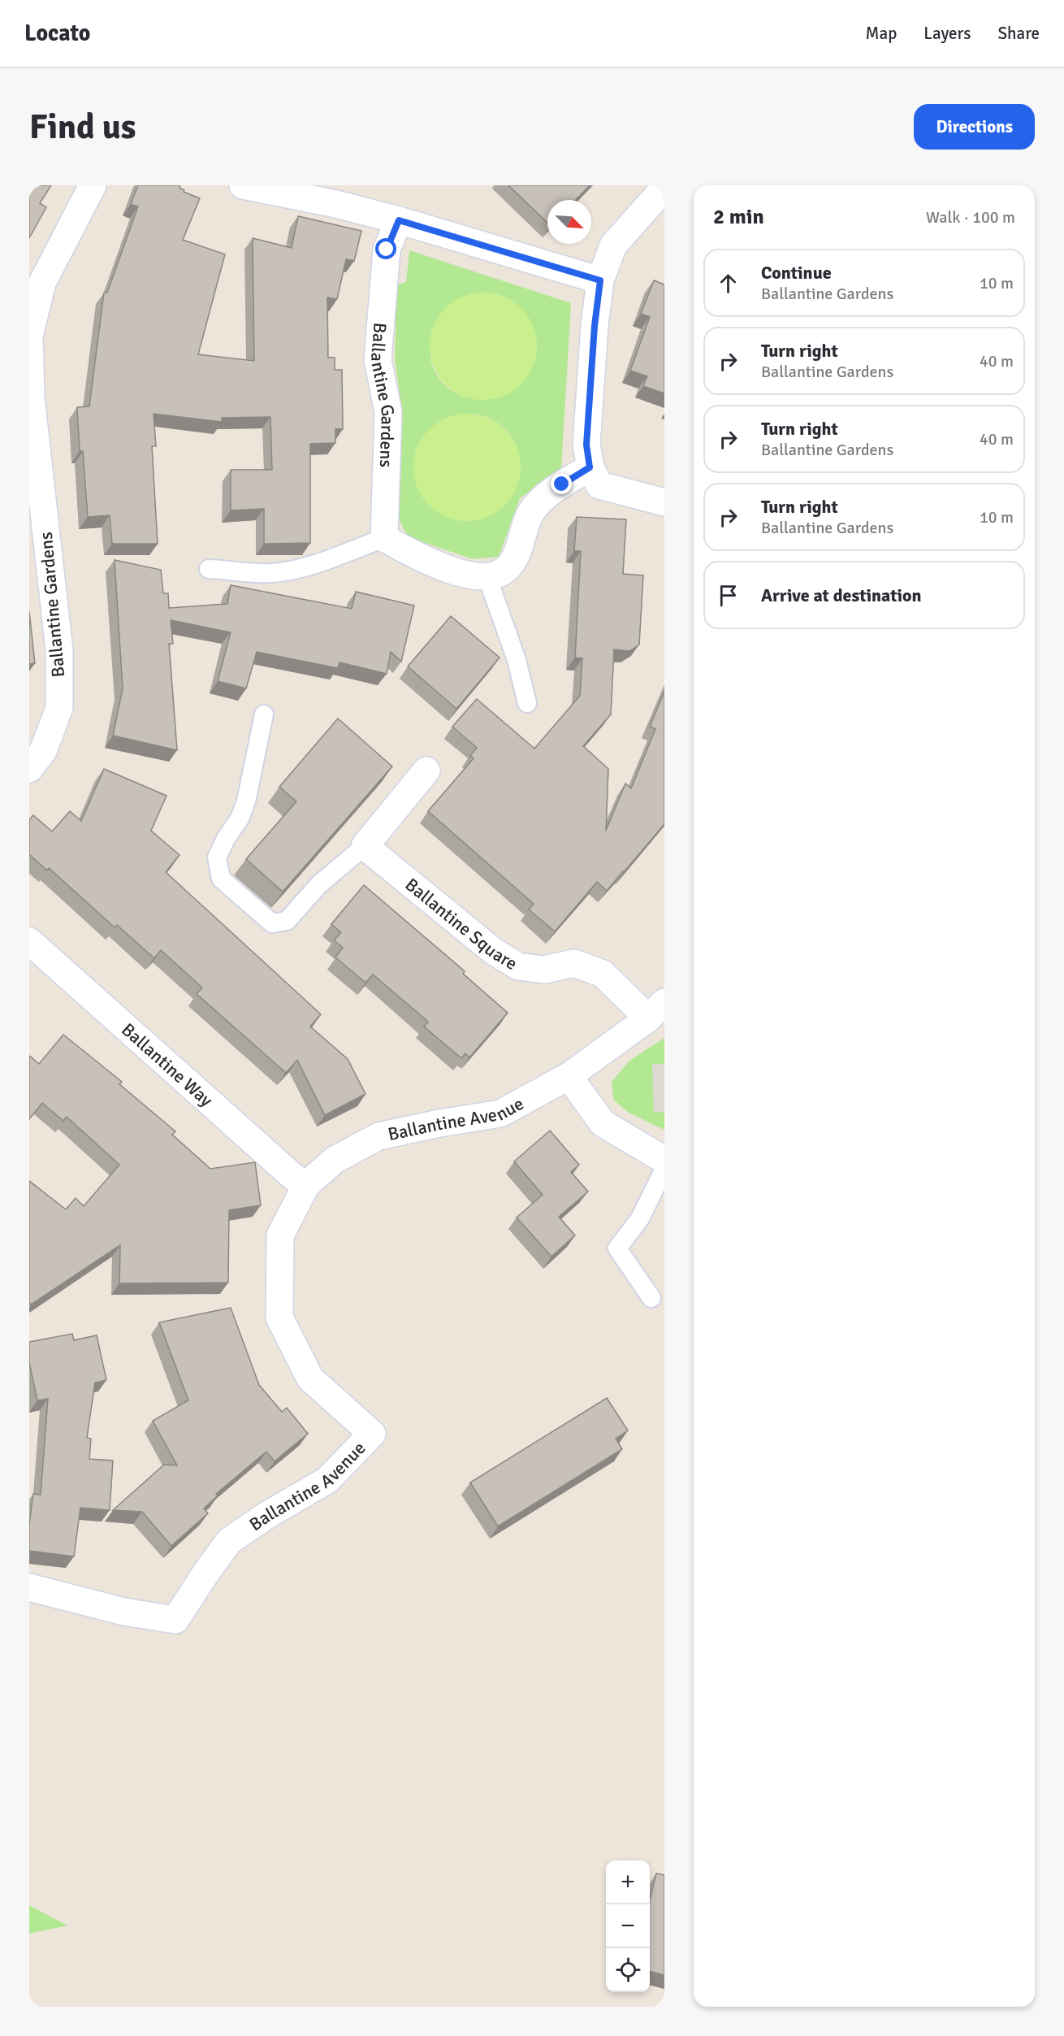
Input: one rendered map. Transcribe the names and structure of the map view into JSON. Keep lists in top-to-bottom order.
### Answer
{
  "streets": {
    "street": [
      "Ballantine Gardens",
      "Ballantine Square",
      "Ballantine Way",
      "Ballantine Avenue"
    ]
  },
  "crossings": [
    ["Ballantine Way", "Ballantine Avenue"]
  ],
  "north": "bottom right",
  "page": {
    "header": "Locato",
    "nav": ["Map", "Layers", "Share"],
    "buttons": "Directions",
    "title": "Find us",
    "heading": ["2 min", "Walk · 100 m"],
    "list": [
      ["Continue", "Ballantine Gardens", "10 m"],
      ["Turn right", "Ballantine Gardens", "40 m"],
      ["Turn right", "Ballantine Gardens", "40 m"],
      ["Turn right", "Ballantine Gardens", "10 m"],
      "Arrive at destination"
    ],
    "map_buttons": ["+", "−"]
  }
}
